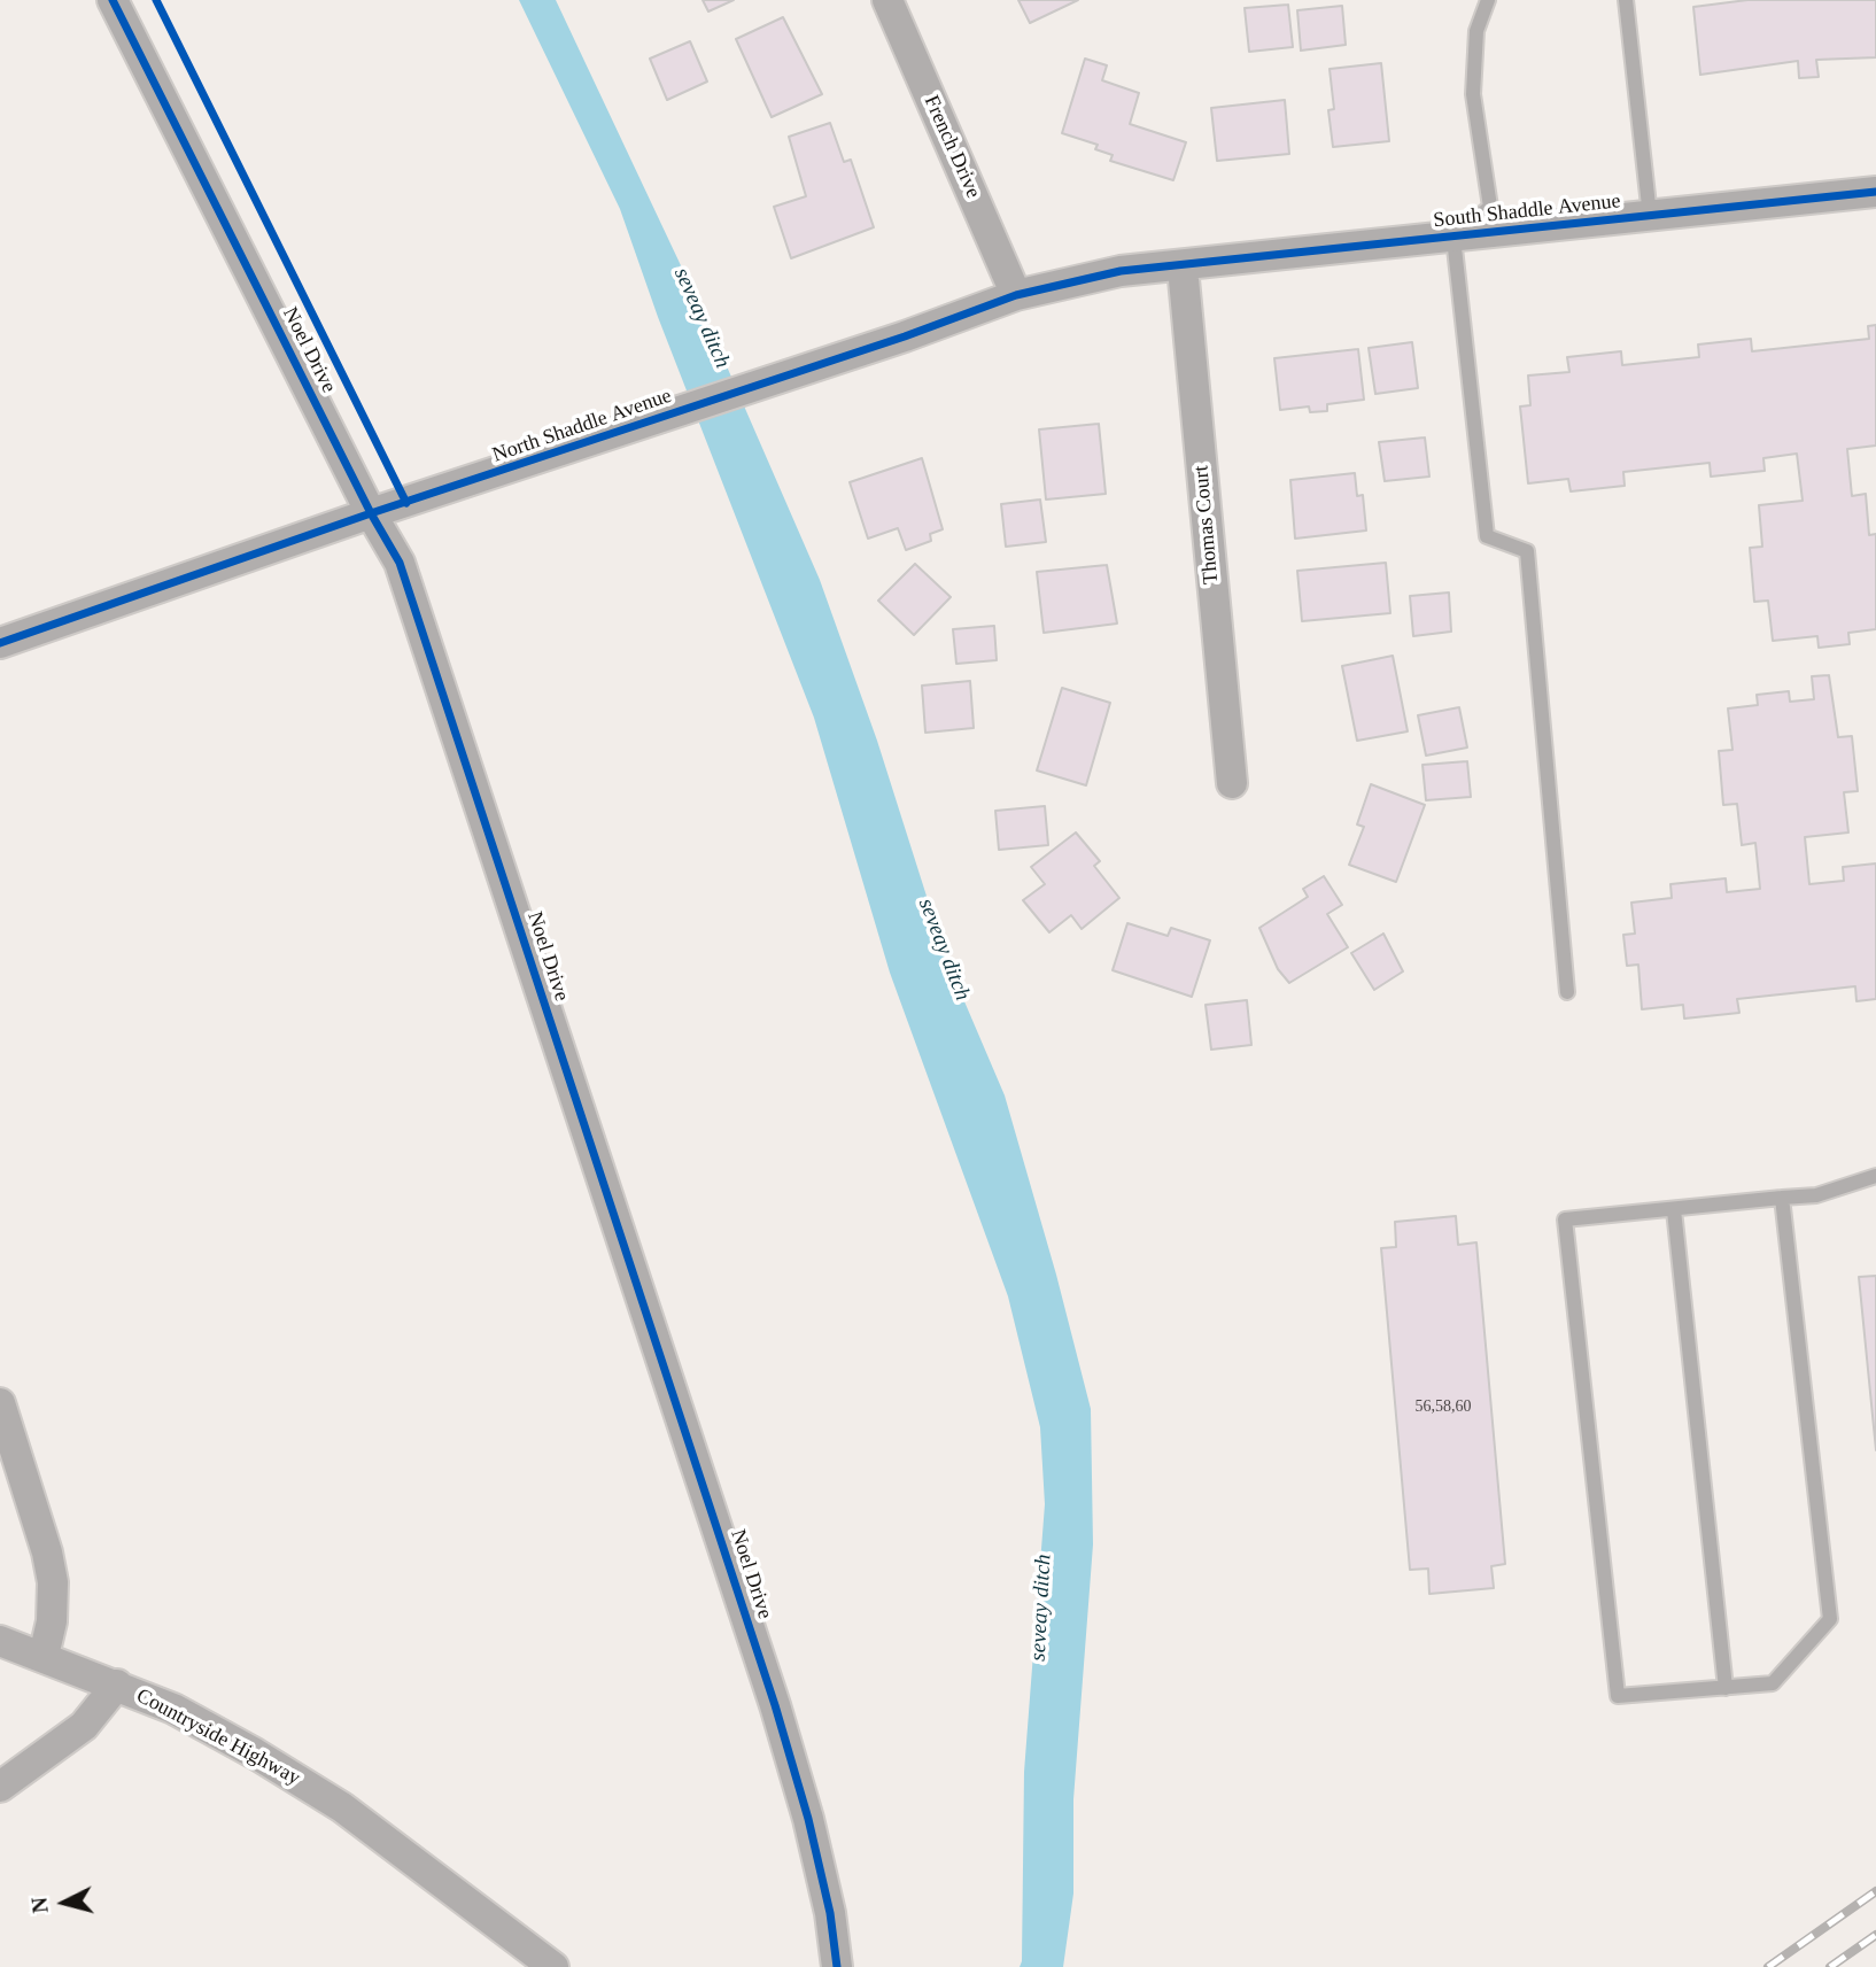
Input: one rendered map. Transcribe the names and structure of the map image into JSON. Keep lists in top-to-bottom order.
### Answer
{
  "streets": {
    "street": [
      "French Drive",
      "South Shaddle Avenue",
      "Noel Drive",
      "North Shaddle Avenue",
      "Thomas Court",
      "Countryside Highway"
    ]
  },
  "crossings": [
    ["French Drive", "North Shaddle Avenue"],
    ["South Shaddle Avenue", "North Shaddle Avenue"],
    ["South Shaddle Avenue", "Thomas Court"],
    ["Noel Drive", "North Shaddle Avenue"],
    ["North Shaddle Avenue", "Thomas Court"]
  ],
  "water": ["seveay ditch"],
  "house_numbers": ["56,58,60"],
  "north": "left"
}
